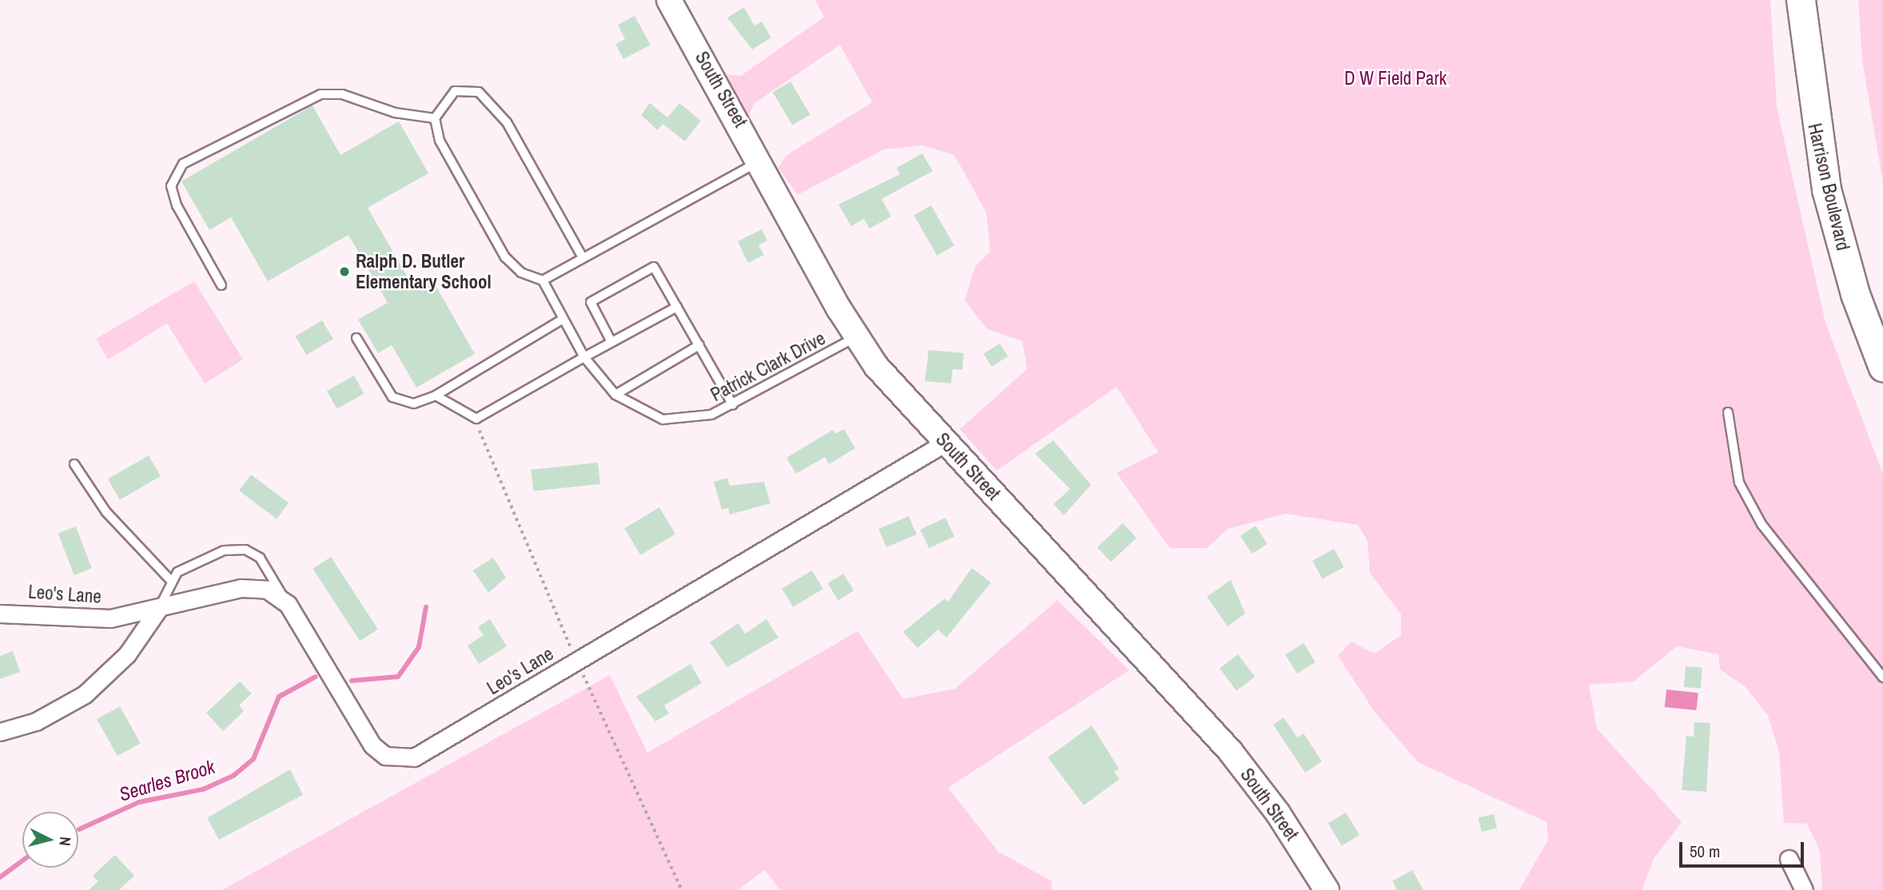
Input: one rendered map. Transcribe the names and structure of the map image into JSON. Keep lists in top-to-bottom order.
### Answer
{
  "streets": {
    "main road": ["Harrison Boulevard"],
    "street": ["South Street", "Leo's Lane"],
    "lane": ["Patrick Clark Drive"]
  },
  "crossings": [
    ["South Street", "Patrick Clark Drive"],
    ["South Street", "Leo's Lane"]
  ],
  "water": ["Searles Brook"],
  "parks": ["D W Field Park"],
  "places": ["Ralph D. Butler Elementary School"],
  "scale_bar": "50 m",
  "north": "right"
}
